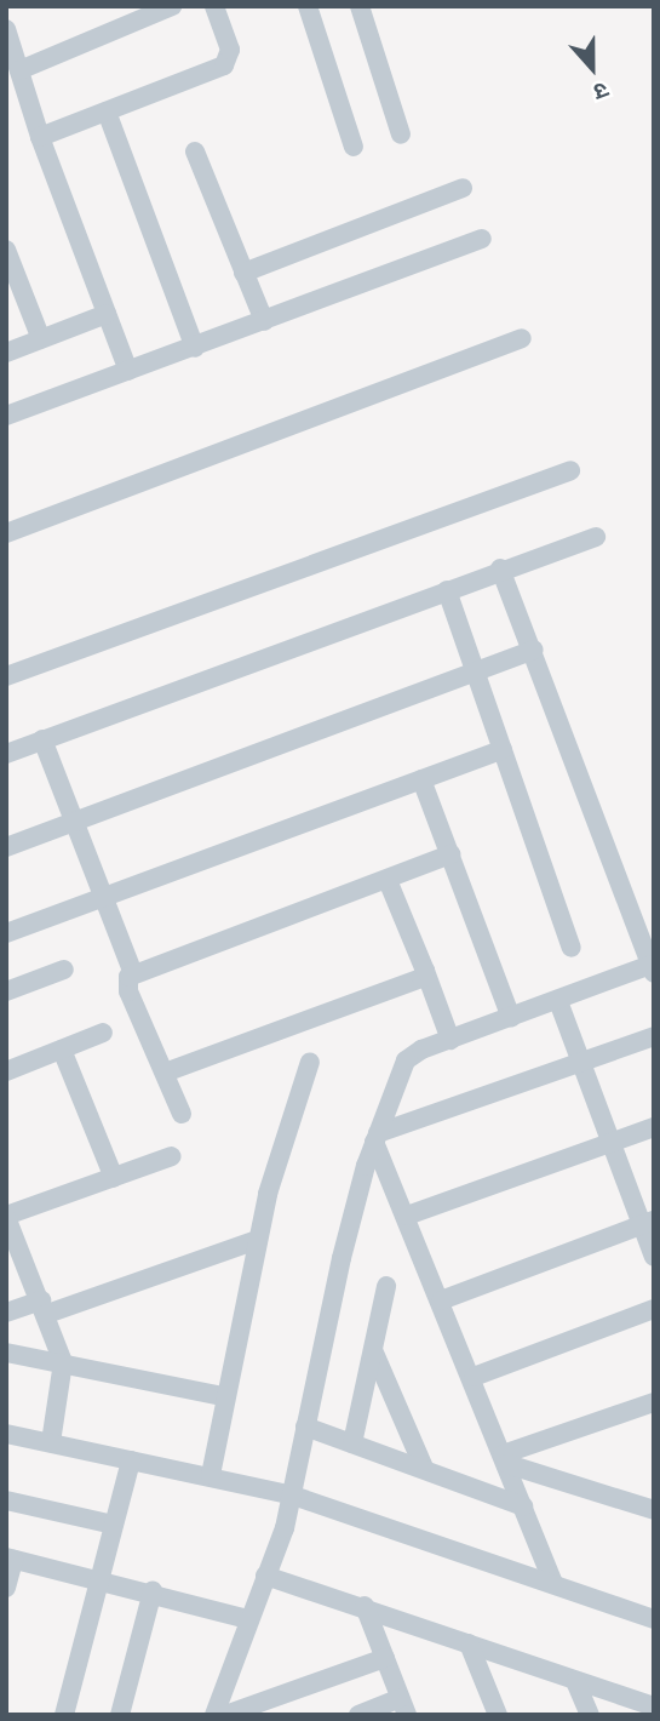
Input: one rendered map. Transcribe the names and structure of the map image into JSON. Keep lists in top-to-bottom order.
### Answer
{
  "north": "bottom"
}
